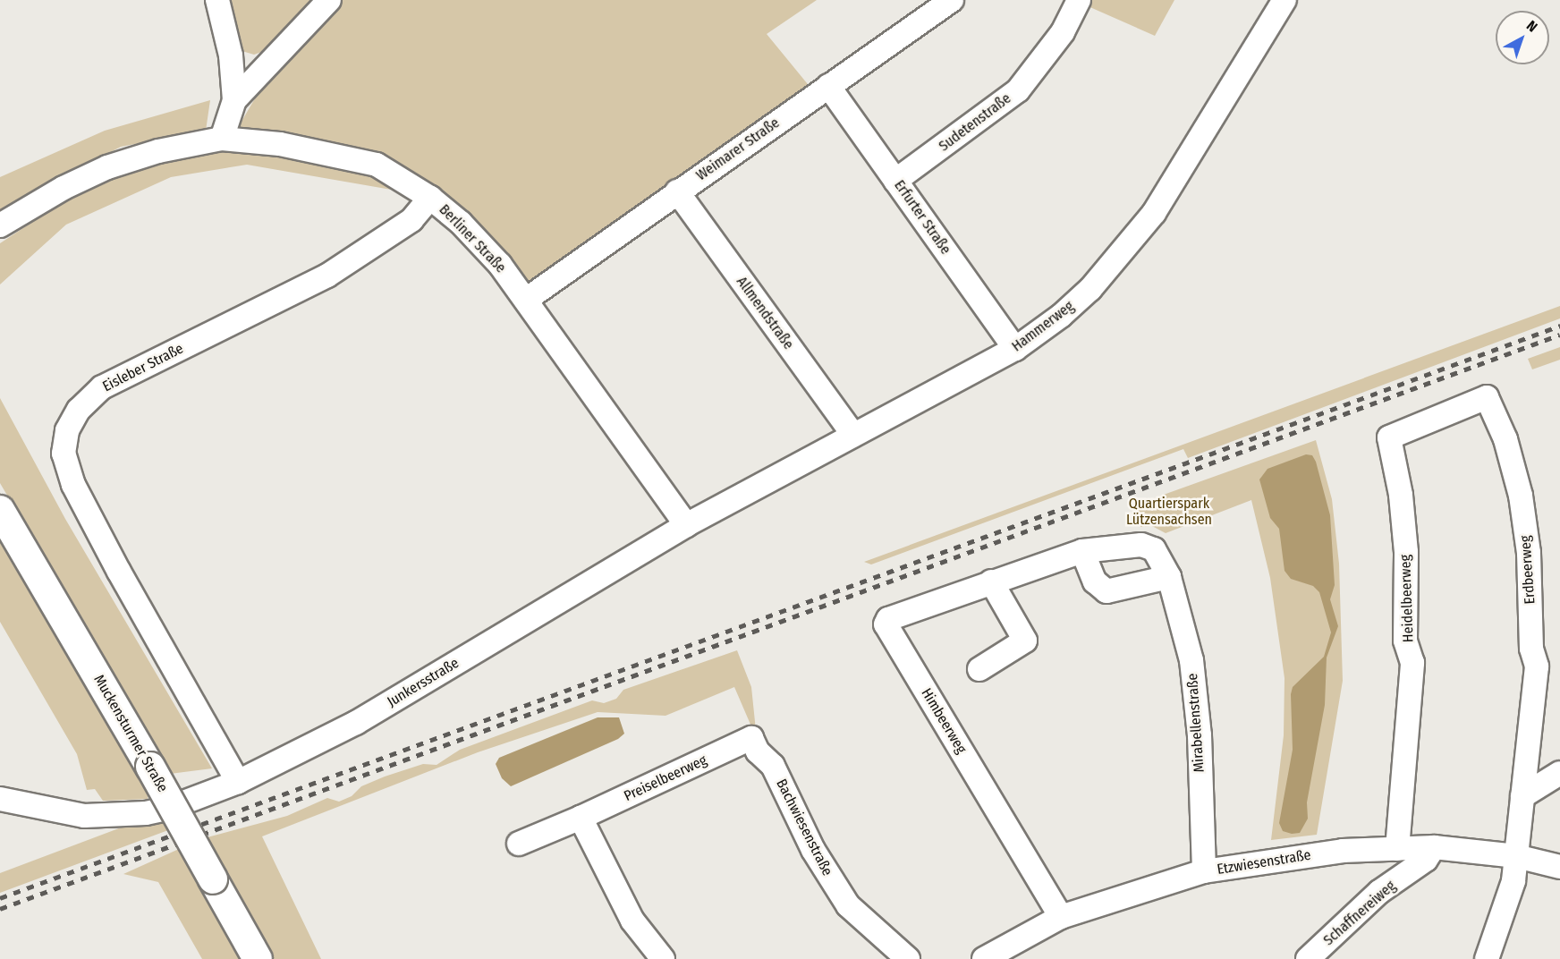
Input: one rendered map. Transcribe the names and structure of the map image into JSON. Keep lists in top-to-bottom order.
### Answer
{
  "streets": {
    "main road": ["Muckensturmer Straße"],
    "street": [
      "Sudetenstraße",
      "Weimarer Straße",
      "Erfurter Straße",
      "Berliner Straße",
      "Allmendstraße",
      "Hammerweg",
      "Eisleber Straße",
      "Erdbeerweg",
      "Heidelbeerweg",
      "Junkersstraße",
      "Himbeerweg",
      "Mirabellenstraße",
      "Preiselbeerweg",
      "Bachwiesenstraße",
      "Etzwiesenstraße",
      "Schaffnereiweg"
    ]
  },
  "crossings": [
    ["Sudetenstraße", "Erfurter Straße"],
    ["Weimarer Straße", "Erfurter Straße"],
    ["Weimarer Straße", "Berliner Straße"],
    ["Weimarer Straße", "Allmendstraße"],
    ["Erfurter Straße", "Hammerweg"],
    ["Berliner Straße", "Hammerweg"],
    ["Berliner Straße", "Eisleber Straße"],
    ["Berliner Straße", "Junkersstraße"],
    ["Allmendstraße", "Hammerweg"],
    ["Hammerweg", "Junkersstraße"],
    ["Eisleber Straße", "Junkersstraße"],
    ["Erdbeerweg", "Heidelbeerweg"],
    ["Erdbeerweg", "Etzwiesenstraße"],
    ["Heidelbeerweg", "Etzwiesenstraße"],
    ["Himbeerweg", "Mirabellenstraße"],
    ["Himbeerweg", "Etzwiesenstraße"],
    ["Mirabellenstraße", "Etzwiesenstraße"],
    ["Preiselbeerweg", "Bachwiesenstraße"],
    ["Etzwiesenstraße", "Schaffnereiweg"]
  ],
  "parks": ["Quartierspark Lützensachsen"],
  "north": "top right"
}
